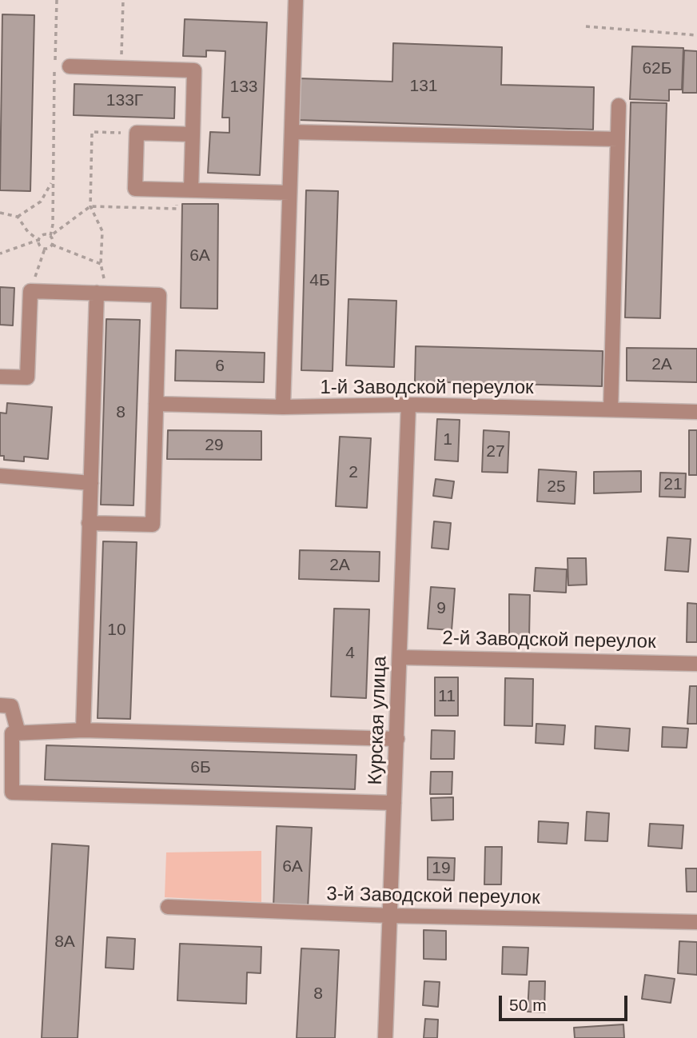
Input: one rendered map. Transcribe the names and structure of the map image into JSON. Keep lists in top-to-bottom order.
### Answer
{
  "streets": {
    "street": [
      "1-й Заводской переулок",
      "2-й Заводской переулок",
      "Курская улица",
      "3-й Заводской переулок"
    ]
  },
  "crossings": [
    ["1-й Заводской переулок", "Курская улица"],
    ["2-й Заводской переулок", "Курская улица"],
    ["Курская улица", "3-й Заводской переулок"]
  ],
  "house_numbers": [
    "62Б",
    "131",
    "133",
    "133Г",
    "6А",
    "4Б",
    "2А",
    "6",
    "8",
    "1",
    "29",
    "27",
    "2",
    "21",
    "25",
    "2А",
    "9",
    "10",
    "4",
    "11",
    "6Б",
    "6А",
    "19",
    "8А",
    "8"
  ],
  "scale_bar": "50 m"
}
